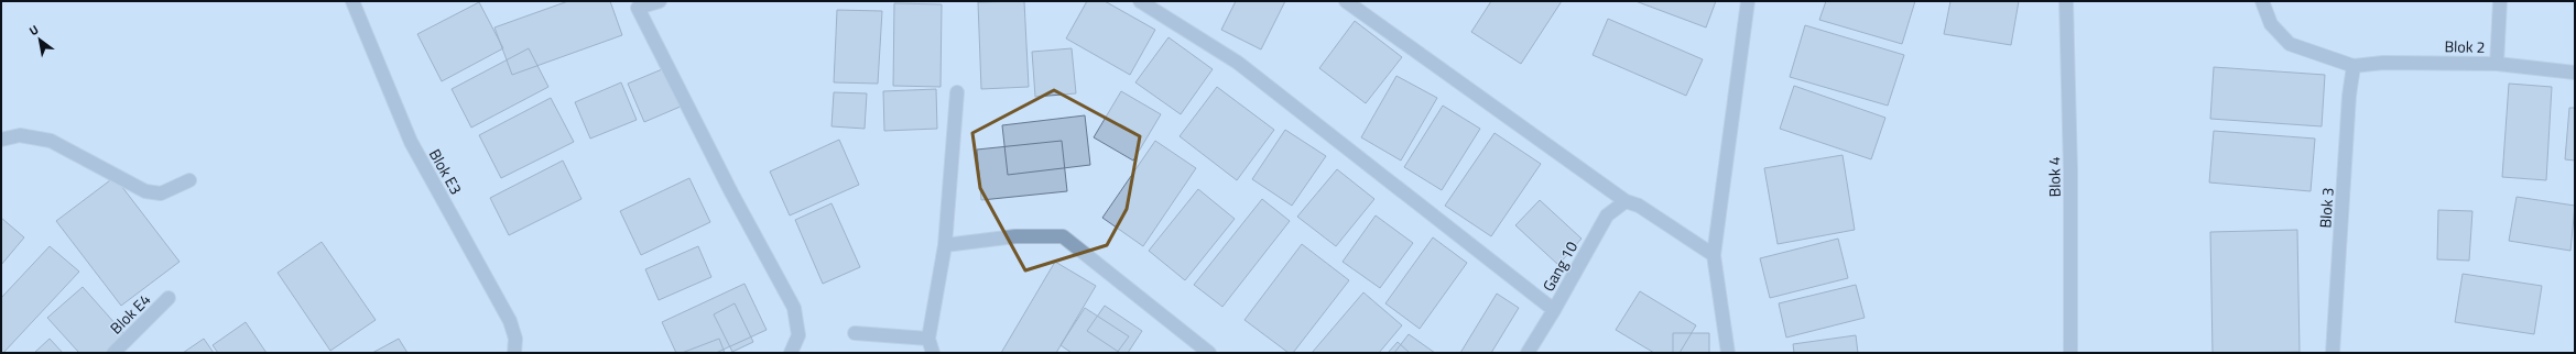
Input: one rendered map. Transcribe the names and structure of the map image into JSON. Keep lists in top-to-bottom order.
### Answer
{
  "streets": {
    "street": [
      "Blok 2",
      "Blok E3",
      "Blok 4",
      "Blok 3",
      "Gang 10",
      "Blok E4"
    ]
  },
  "crossings": [
    ["Blok 2", "Blok 3"]
  ],
  "north": "top left"
}
